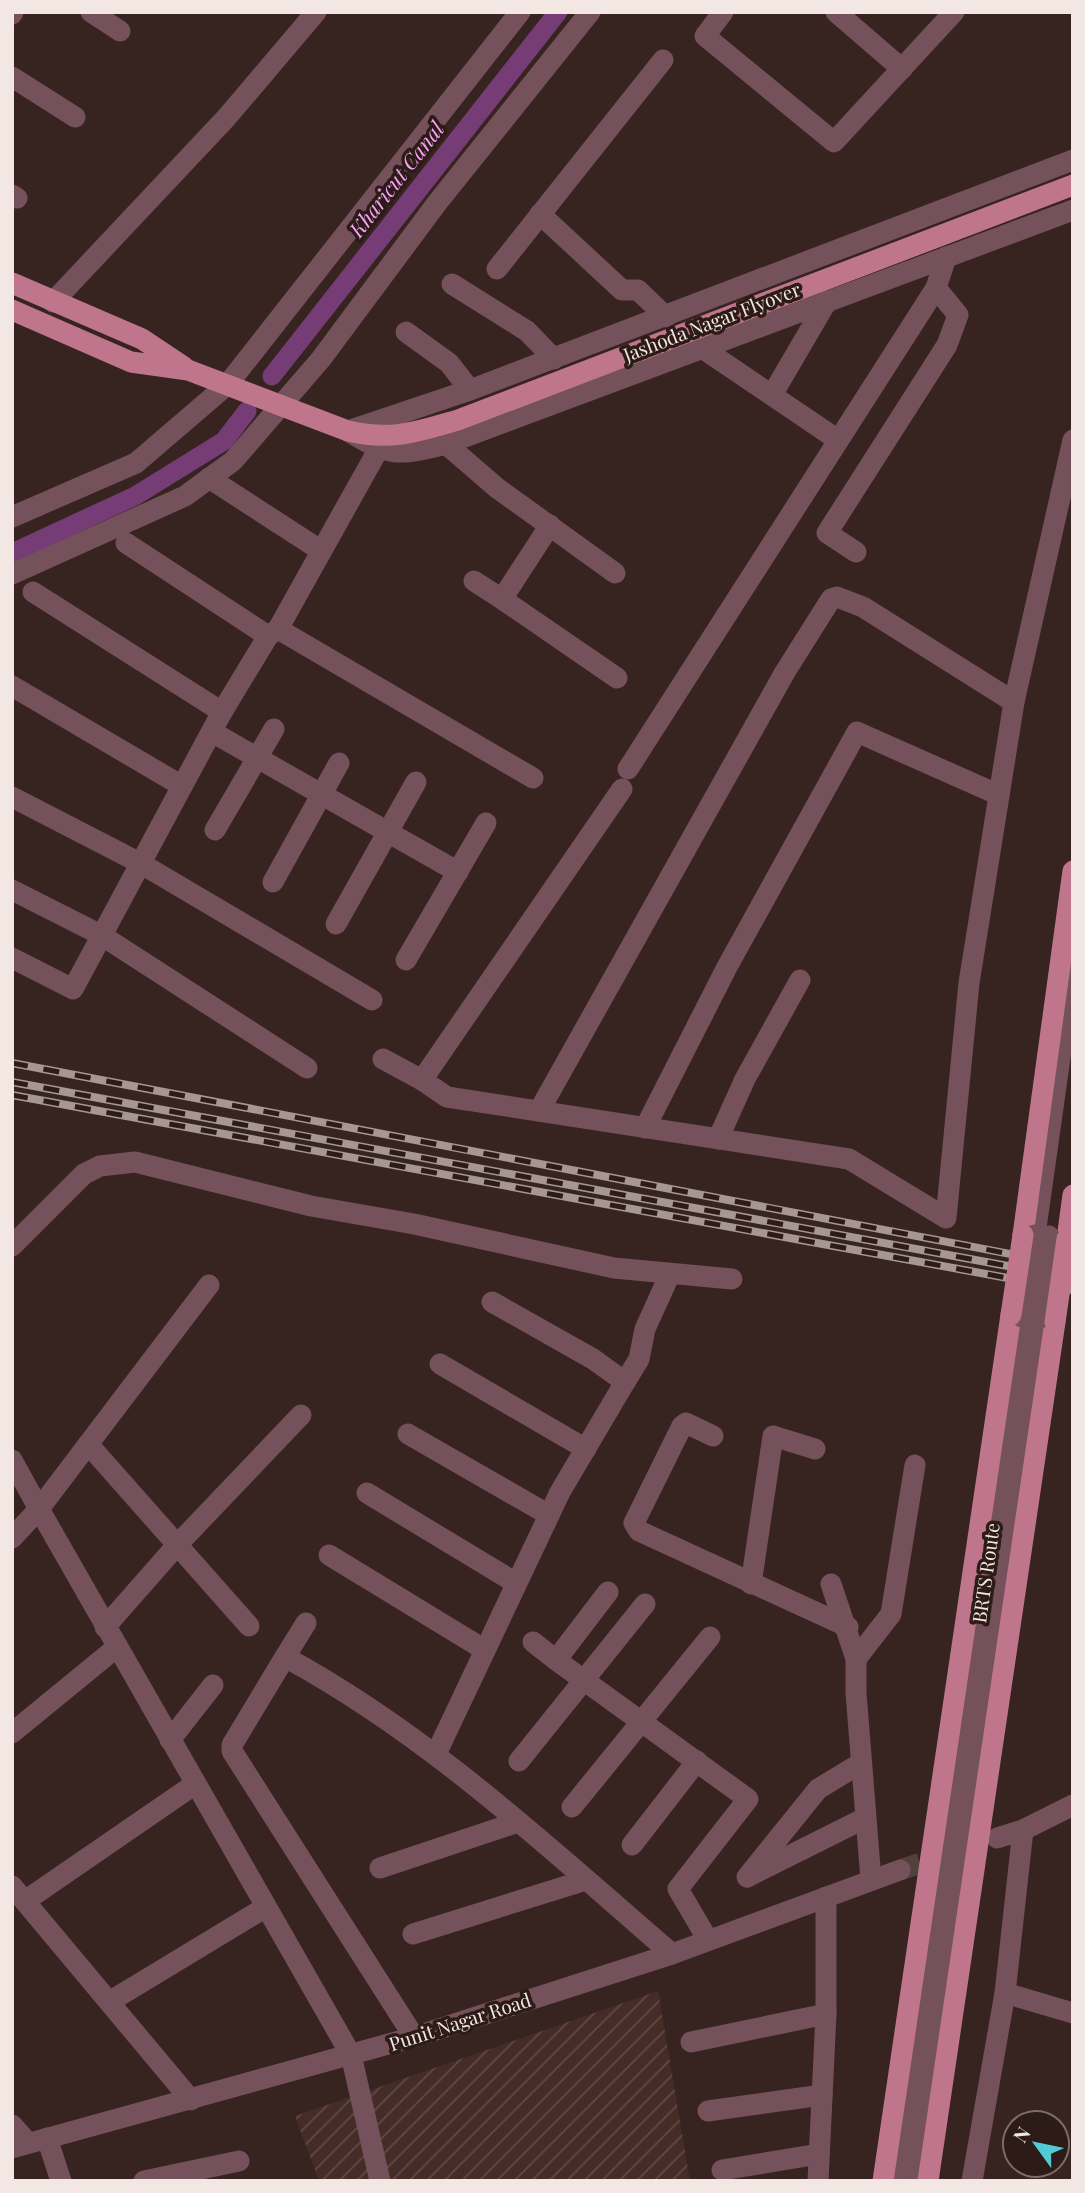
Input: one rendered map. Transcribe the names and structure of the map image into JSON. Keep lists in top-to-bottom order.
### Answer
{
  "streets": {
    "main road": ["Jashoda Nagar Flyover"],
    "street": ["BRTS Route", "Punit Nagar Road"]
  },
  "water": ["Kharicut Canal"],
  "north": "top left"
}
